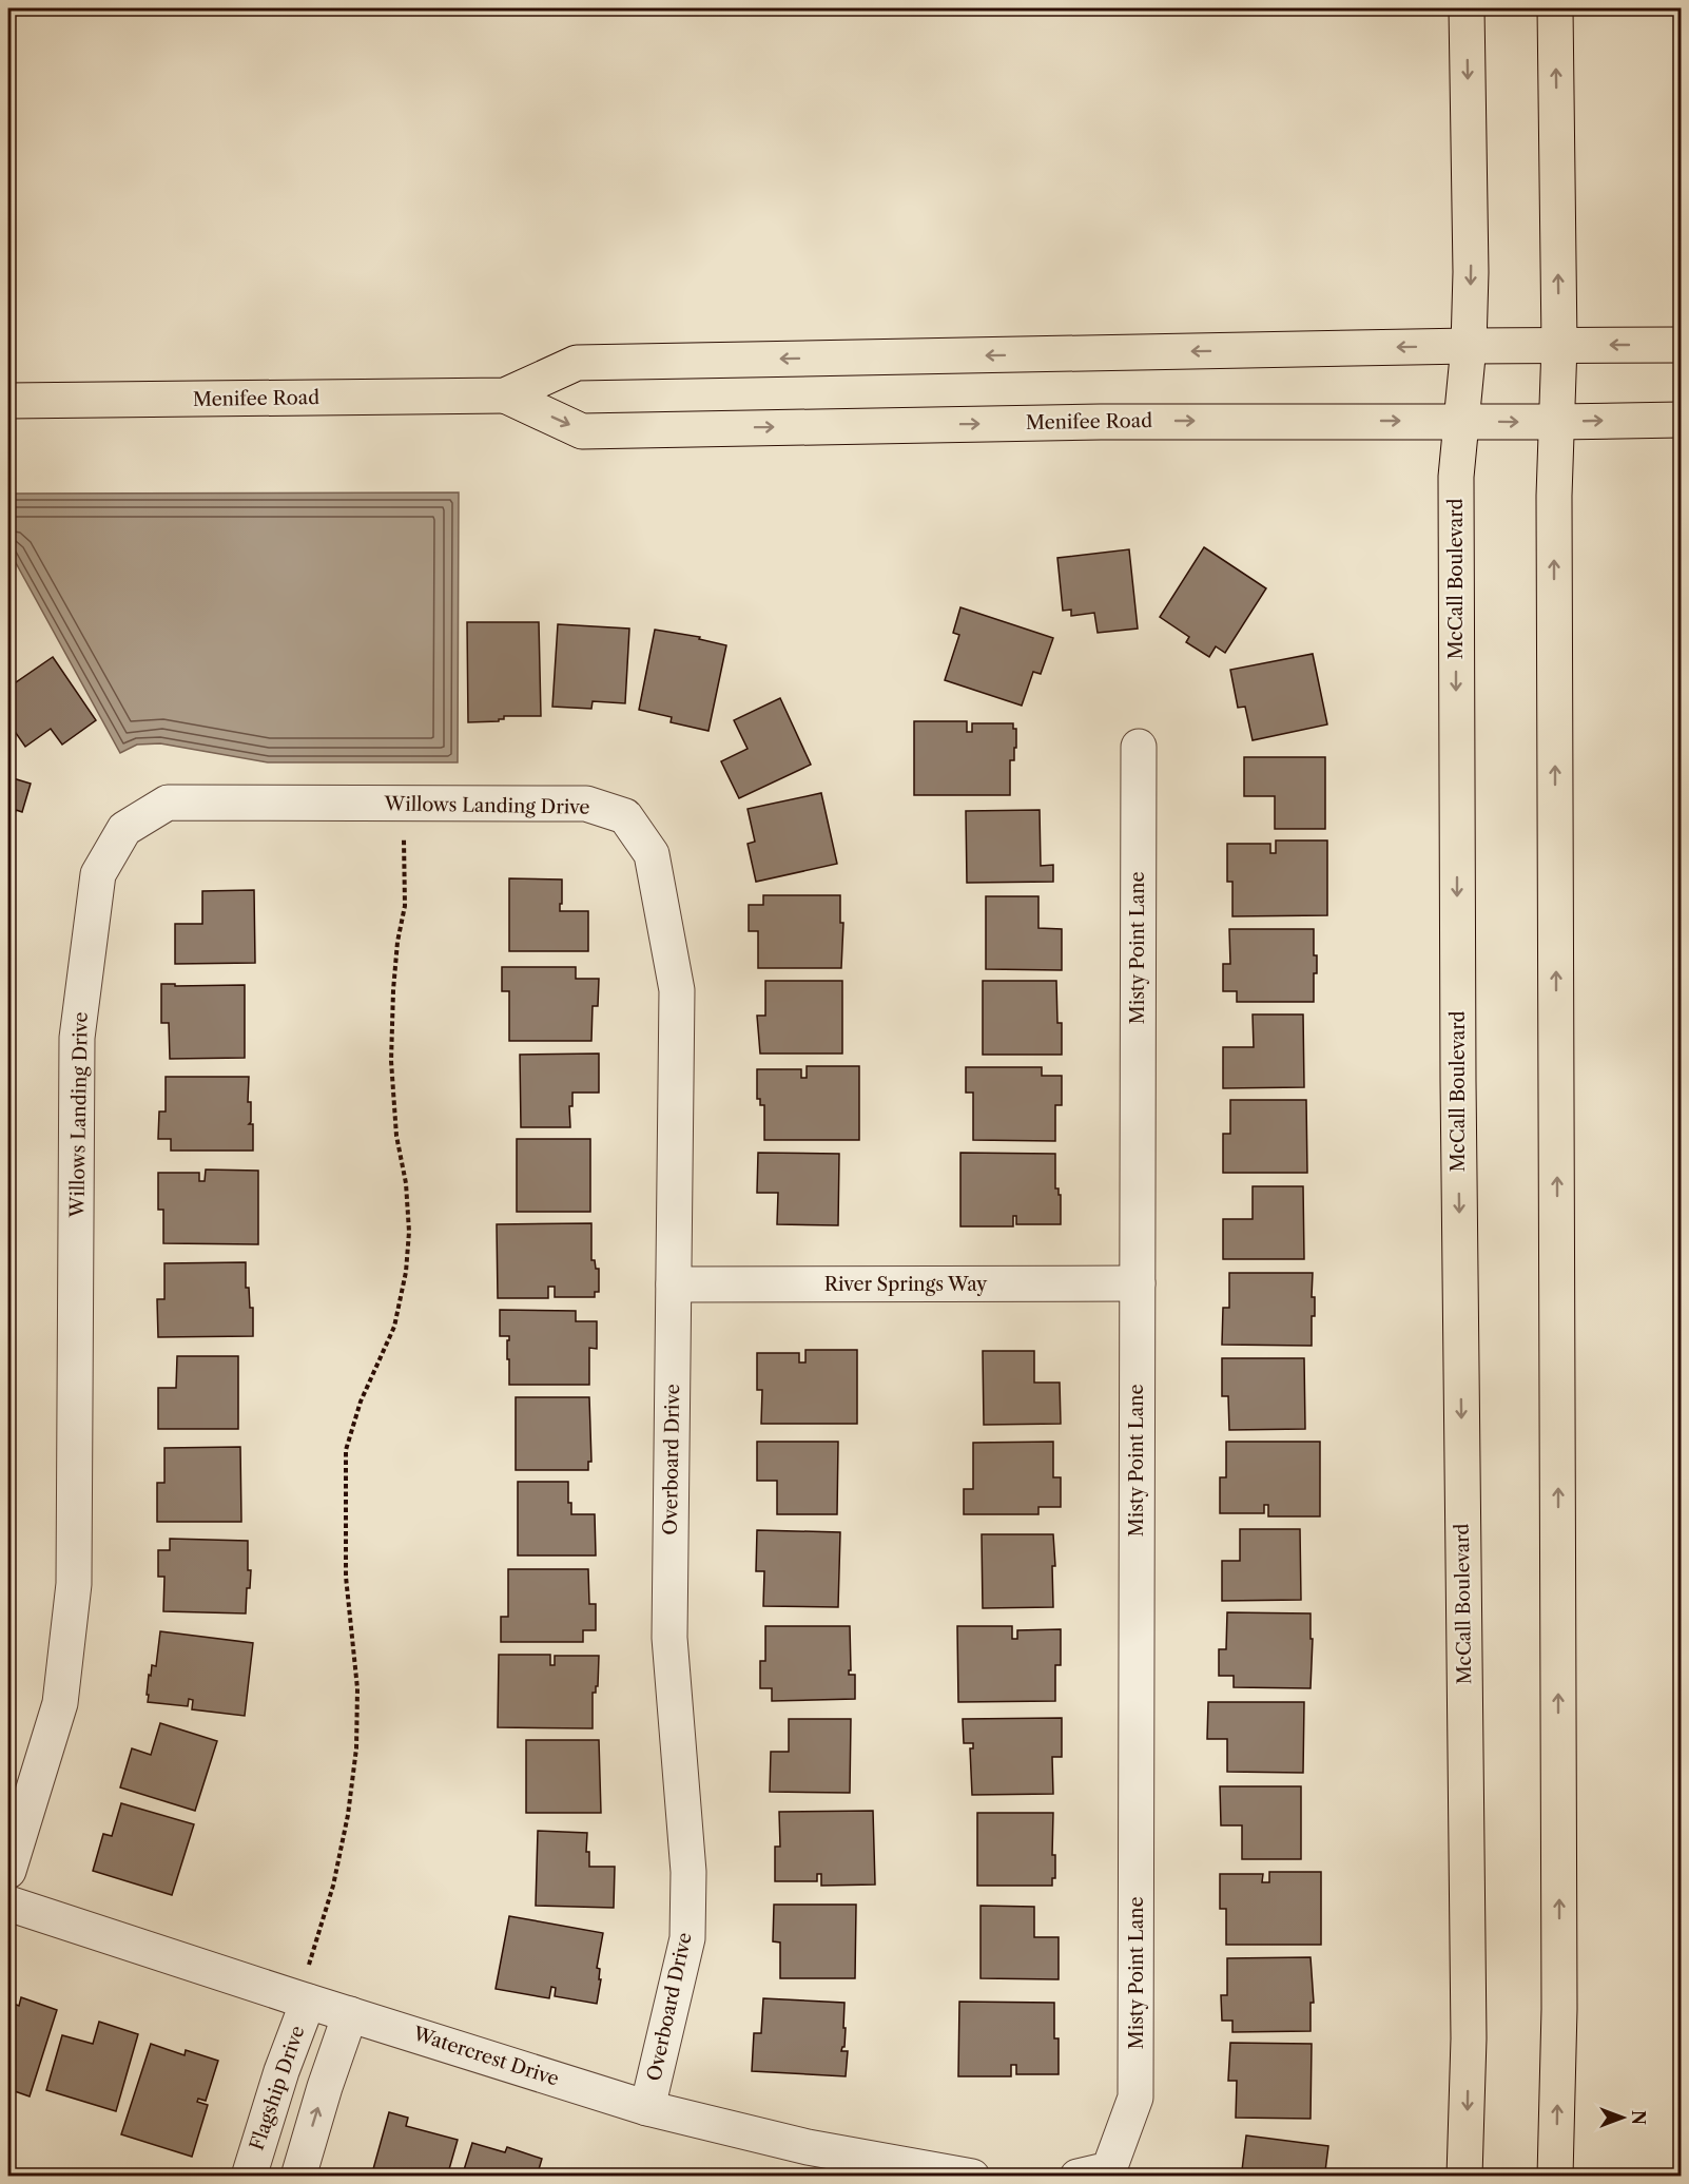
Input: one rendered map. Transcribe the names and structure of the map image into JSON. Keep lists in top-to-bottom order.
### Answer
{
  "streets": {
    "main road": ["Menifee Road", "McCall Boulevard"],
    "street": [
      "Willows Landing Drive",
      "Misty Point Lane",
      "River Springs Way",
      "Overboard Drive",
      "Watercrest Drive",
      "Flagship Drive"
    ]
  },
  "crossings": [
    ["Menifee Road", "McCall Boulevard"],
    ["Willows Landing Drive", "Overboard Drive"],
    ["Misty Point Lane", "River Springs Way"],
    ["River Springs Way", "Overboard Drive"],
    ["Overboard Drive", "Watercrest Drive"],
    ["Watercrest Drive", "Flagship Drive"]
  ],
  "north": "right"
}
